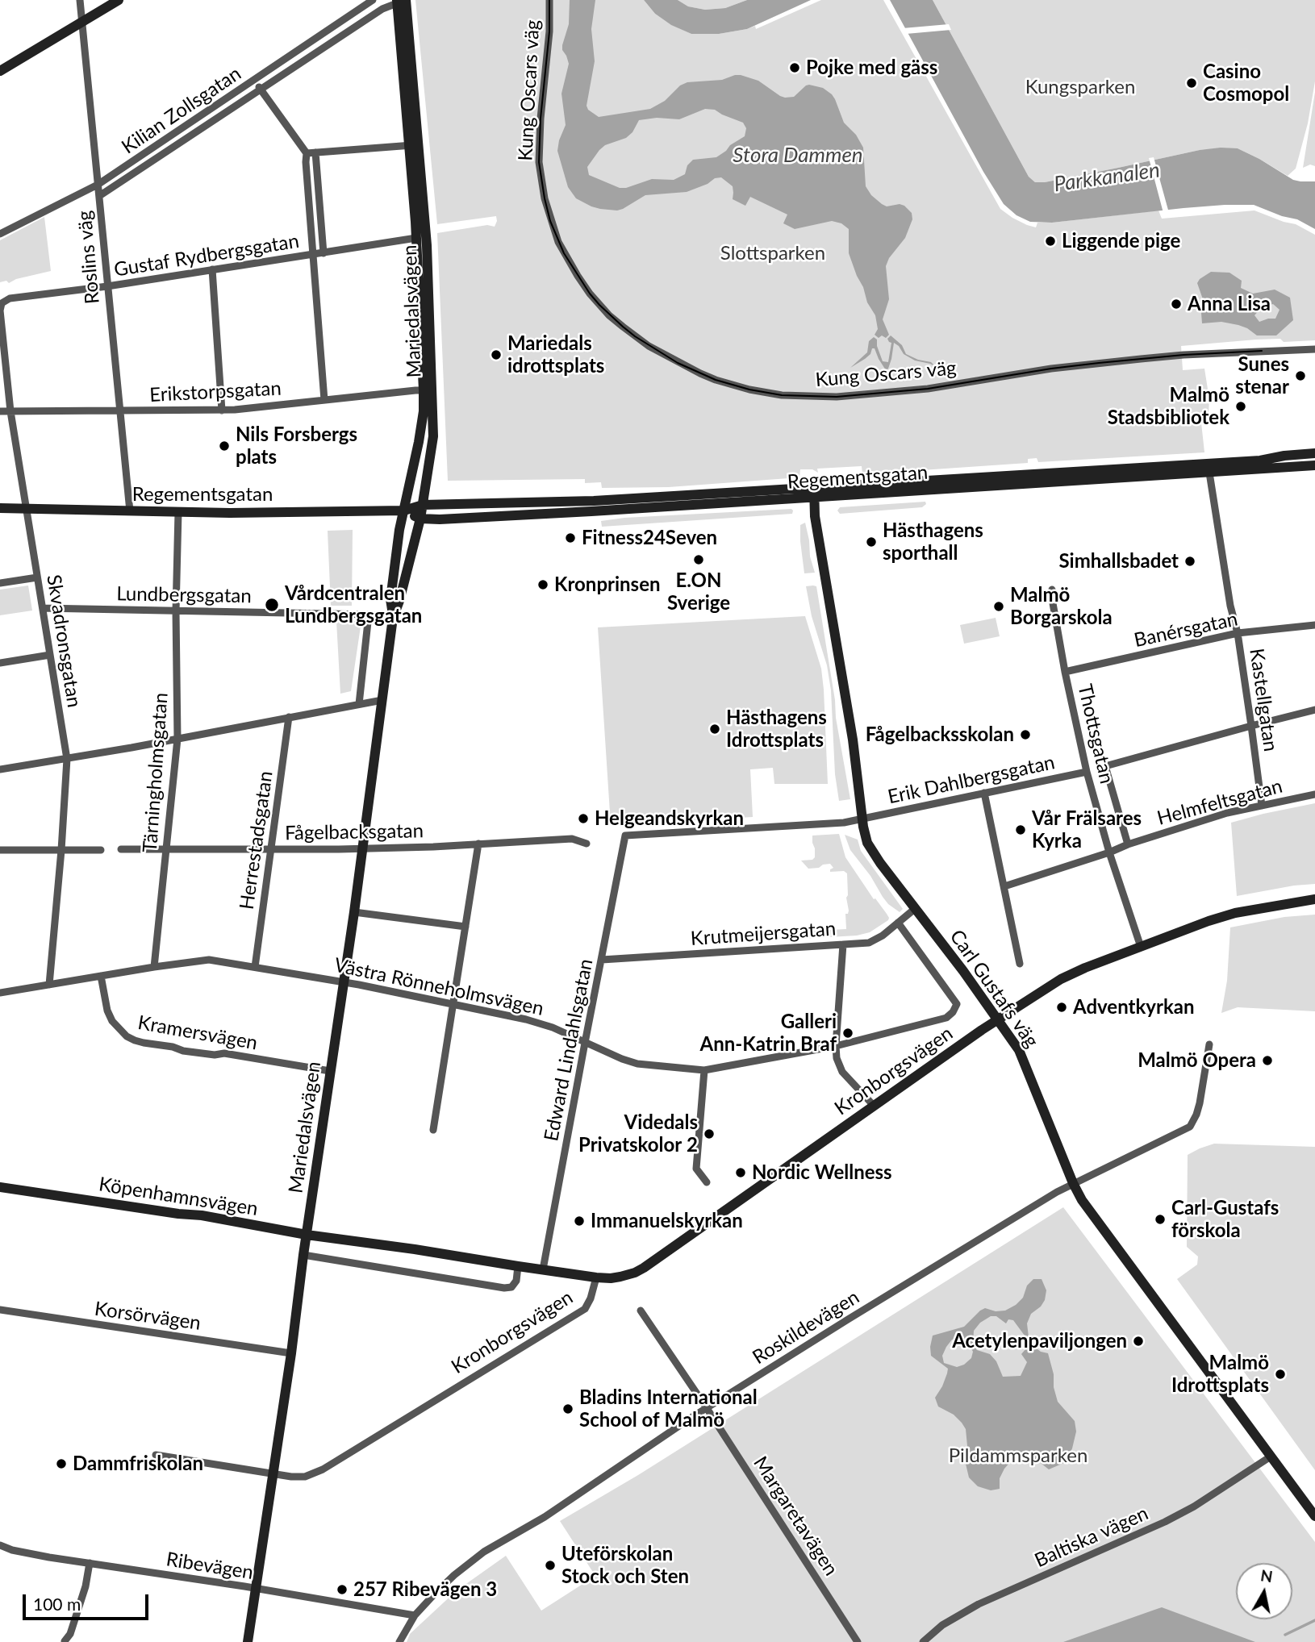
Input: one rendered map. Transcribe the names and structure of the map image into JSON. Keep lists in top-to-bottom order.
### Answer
{
  "streets": {
    "main road": [
      "Mariedalsvägen",
      "Regementsgatan",
      "Carl Gustafs väg",
      "Kronborgsvägen",
      "Köpenhamnsvägen"
    ],
    "street": [
      "Kung Oscars väg",
      "Kilian Zollsgatan",
      "Gustaf Rydbergsgatan",
      "Roslins väg",
      "Erikstorpsgatan",
      "Lundbergsgatan",
      "Banérsgatan",
      "Skvadronsgatan",
      "Kastellgatan",
      "Thottsgatan",
      "Tärningholmsgatan",
      "Erik Dahlbergsgatan",
      "Helmfeltsgatan",
      "Fågelbacksgatan",
      "Herrestadsgatan",
      "Krutmeijersgatan",
      "Västra Rönneholmsvägen",
      "Kramersvägen",
      "Edward Lindahlsgatan",
      "Korsörvägen",
      "Roskildevägen",
      "Margaretavägen",
      "Baltiska vägen",
      "Ribevägen"
    ]
  },
  "crossings": [
    ["Kilian Zollsgatan", "Roslins väg"],
    ["Kilian Zollsgatan", "Mariedalsvägen"],
    ["Gustaf Rydbergsgatan", "Roslins väg"],
    ["Gustaf Rydbergsgatan", "Mariedalsvägen"],
    ["Gustaf Rydbergsgatan", "Skvadronsgatan"],
    ["Roslins väg", "Erikstorpsgatan"],
    ["Roslins väg", "Regementsgatan"],
    ["Mariedalsvägen", "Erikstorpsgatan"],
    ["Mariedalsvägen", "Regementsgatan"],
    ["Mariedalsvägen", "Lundbergsgatan"],
    ["Mariedalsvägen", "Fågelbacksgatan"],
    ["Mariedalsvägen", "Västra Rönneholmsvägen"],
    ["Mariedalsvägen", "Kramersvägen"],
    ["Mariedalsvägen", "Kronborgsvägen"],
    ["Mariedalsvägen", "Köpenhamnsvägen"],
    ["Mariedalsvägen", "Korsörvägen"],
    ["Mariedalsvägen", "Ribevägen"],
    ["Erikstorpsgatan", "Skvadronsgatan"],
    ["Regementsgatan", "Skvadronsgatan"],
    ["Regementsgatan", "Kastellgatan"],
    ["Regementsgatan", "Tärningholmsgatan"],
    ["Regementsgatan", "Carl Gustafs väg"],
    ["Lundbergsgatan", "Skvadronsgatan"],
    ["Lundbergsgatan", "Tärningholmsgatan"],
    ["Banérsgatan", "Kastellgatan"],
    ["Banérsgatan", "Thottsgatan"],
    ["Skvadronsgatan", "Västra Rönneholmsvägen"],
    ["Kastellgatan", "Thottsgatan"],
    ["Kastellgatan", "Helmfeltsgatan"],
    ["Thottsgatan", "Erik Dahlbergsgatan"],
    ["Thottsgatan", "Helmfeltsgatan"],
    ["Thottsgatan", "Kronborgsvägen"],
    ["Tärningholmsgatan", "Fågelbacksgatan"],
    ["Tärningholmsgatan", "Västra Rönneholmsvägen"],
    ["Erik Dahlbergsgatan", "Carl Gustafs väg"],
    ["Erik Dahlbergsgatan", "Edward Lindahlsgatan"],
    ["Fågelbacksgatan", "Herrestadsgatan"],
    ["Herrestadsgatan", "Västra Rönneholmsvägen"],
    ["Krutmeijersgatan", "Carl Gustafs väg"],
    ["Krutmeijersgatan", "Edward Lindahlsgatan"],
    ["Västra Rönneholmsvägen", "Carl Gustafs väg"],
    ["Västra Rönneholmsvägen", "Kramersvägen"],
    ["Västra Rönneholmsvägen", "Edward Lindahlsgatan"],
    ["Carl Gustafs väg", "Edward Lindahlsgatan"],
    ["Carl Gustafs väg", "Kronborgsvägen"],
    ["Carl Gustafs väg", "Roskildevägen"],
    ["Carl Gustafs väg", "Baltiska vägen"],
    ["Edward Lindahlsgatan", "Köpenhamnsvägen"],
    ["Kronborgsvägen", "Köpenhamnsvägen"],
    ["Roskildevägen", "Margaretavägen"],
    ["Roskildevägen", "Ribevägen"]
  ],
  "water": ["Stora Dammen", "Parkkanalen"],
  "parks": ["Kungsparken", "Slottsparken", "Pildammsparken"],
  "places": [
    "Pojke med gäss",
    "Casino Cosmopol",
    "Liggende pige",
    "Anna Lisa",
    "Mariedals idrottsplats",
    "Sunes stenar",
    "Malmö Stadsbibliotek",
    "Nils Forsbergs plats",
    "Fitness24Seven",
    "Hästhagens sporthall",
    "E.ON Sverige",
    "Simhallsbadet",
    "Kronprinsen",
    "Vårdcentralen Lundbergsgatan",
    "Malmö Borgarskola",
    "Hästhagens Idrottsplats",
    "Fågelbacksskolan",
    "Helgeandskyrkan",
    "Vår Frälsares Kyrka",
    "Adventkyrkan",
    "Galleri Ann-Katrin Braf",
    "Malmö Opera",
    "Videdals Privatskolor 2",
    "Nordic Wellness",
    "Carl-Gustafs förskola",
    "Immanuelskyrkan",
    "Acetylenpaviljongen",
    "Malmö Idrottsplats",
    "Bladins International School of Malmö",
    "Dammfriskolan",
    "Uteförskolan Stock och Sten",
    "257 Ribevägen 3"
  ],
  "scale_bar": "100 m",
  "north": "top"
}
